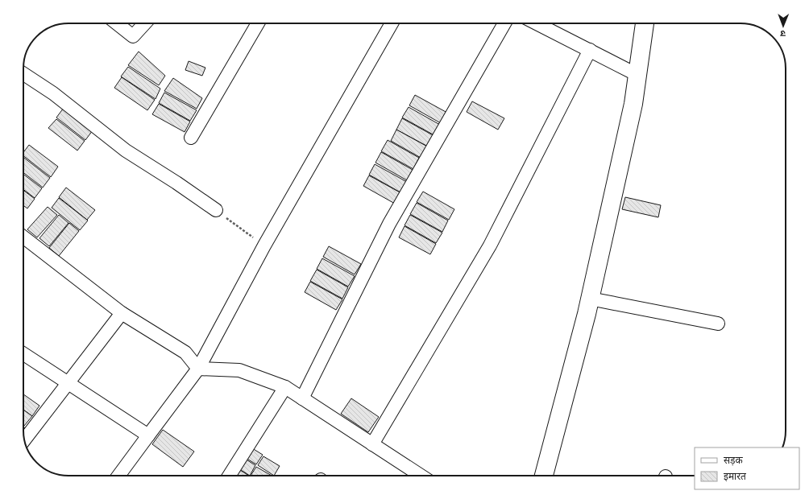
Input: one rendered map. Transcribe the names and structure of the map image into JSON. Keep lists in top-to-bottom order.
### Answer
{
  "legend": ["सड़क", "इमारत"],
  "north": "bottom"
}
